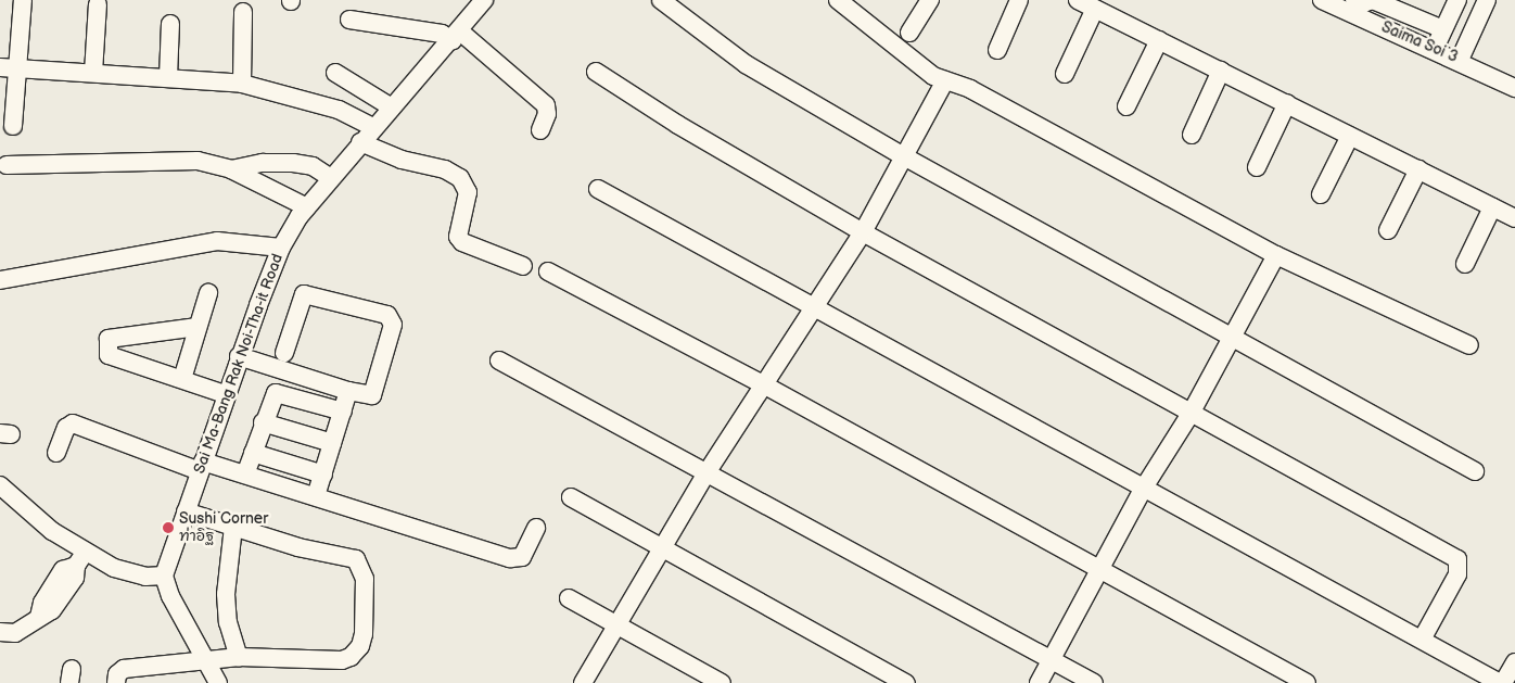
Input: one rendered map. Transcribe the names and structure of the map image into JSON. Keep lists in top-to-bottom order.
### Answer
{
  "streets": {
    "street": ["Saima Soi 3", "Sai Ma-Bang Rak Noi-Tha-it Road"]
  },
  "places": ["Sushi Corner ท่าอิฐ"]
}
